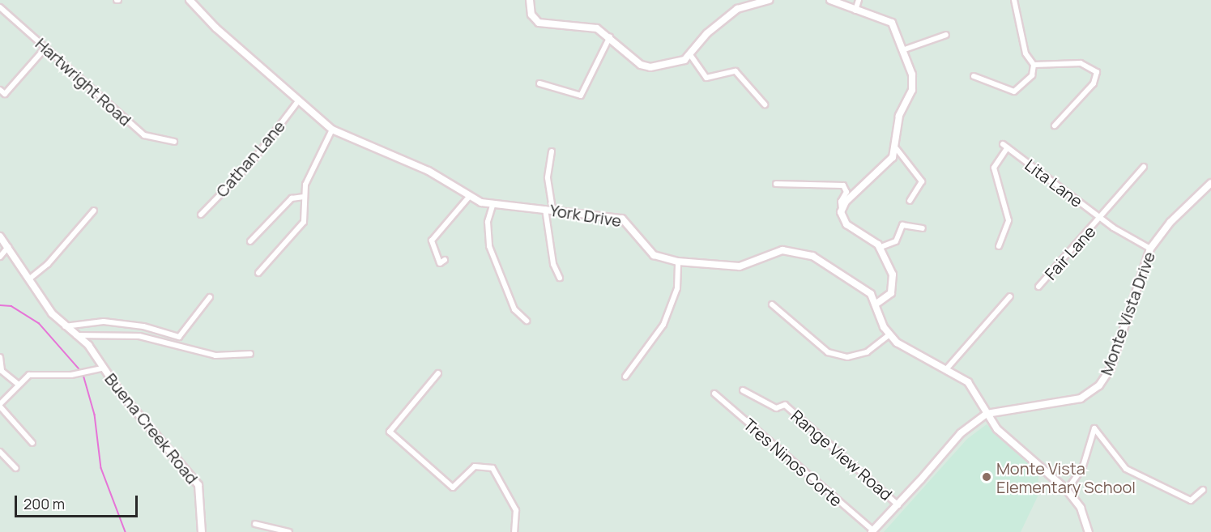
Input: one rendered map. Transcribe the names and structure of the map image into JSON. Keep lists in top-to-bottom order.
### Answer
{
  "streets": {
    "main road": ["Monte Vista Drive", "Buena Creek Road"],
    "street": [
      "Hartwright Road",
      "Cathan Lane",
      "Lita Lane",
      "York Drive",
      "Fair Lane",
      "Range View Road",
      "Tres Ninos Corte"
    ]
  },
  "crossings": [
    ["Cathan Lane", "York Drive"],
    ["Lita Lane", "Fair Lane"],
    ["Lita Lane", "Monte Vista Drive"],
    ["York Drive", "Monte Vista Drive"],
    ["Monte Vista Drive", "Range View Road"],
    ["Monte Vista Drive", "Tres Ninos Corte"]
  ],
  "places": ["Monte Vista Elementary School"],
  "scale_bar": "200 m"
}
